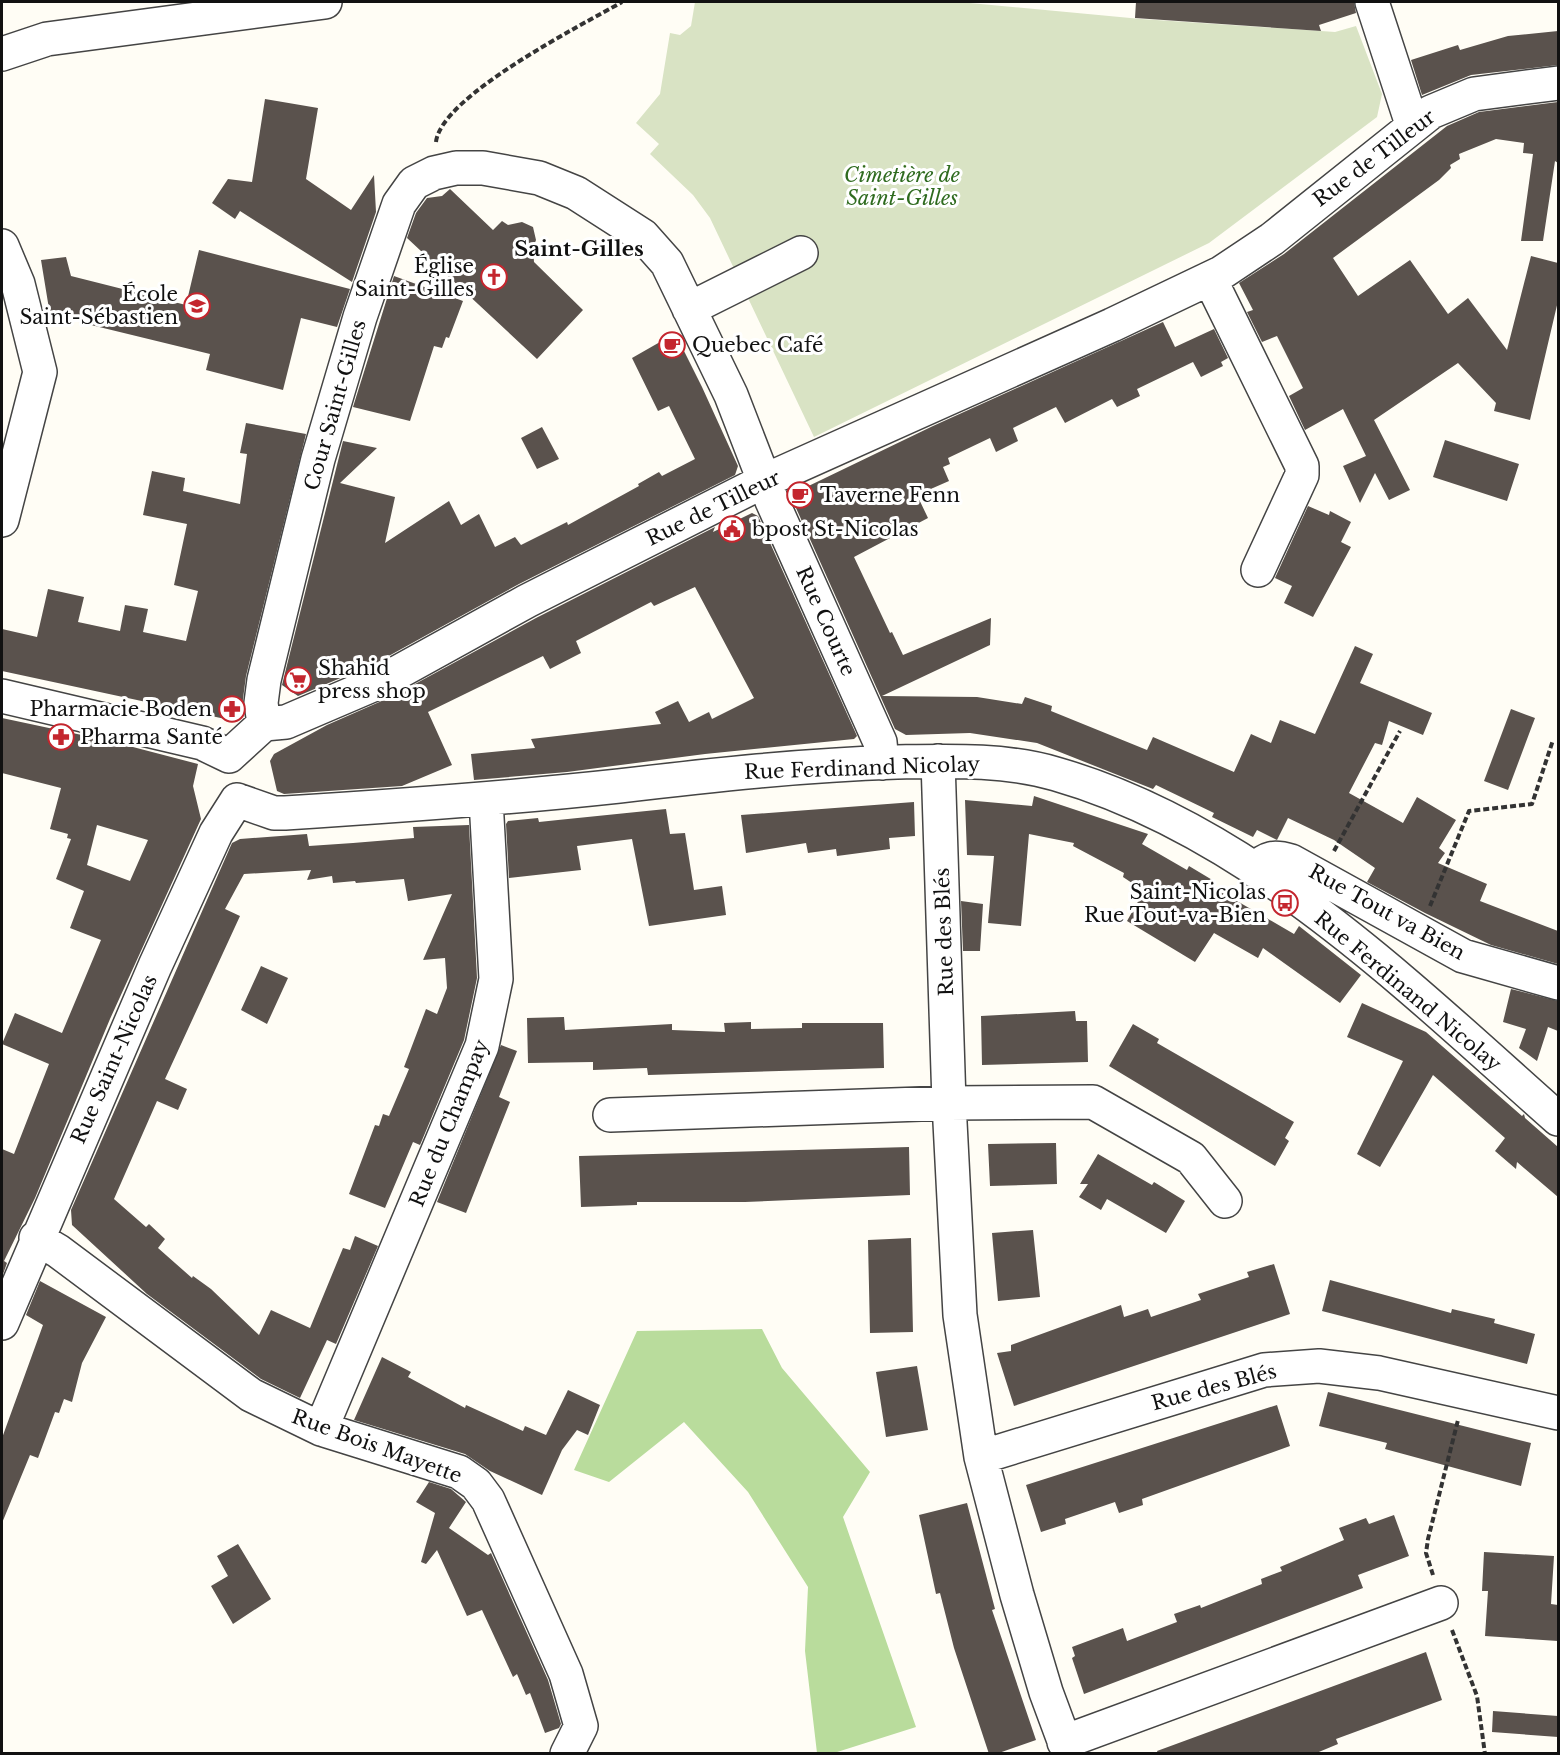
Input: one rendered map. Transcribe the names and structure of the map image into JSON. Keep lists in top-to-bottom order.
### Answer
{
  "streets": {
    "street": [
      "Rue de Tilleur",
      "Cour Saint-Gilles",
      "Rue Courte",
      "Rue Ferdinand Nicolay",
      "Rue Tout va Bien",
      "Rue des Blés",
      "Rue Saint-Nicolas",
      "Rue du Champay",
      "Rue Bois Mayette"
    ]
  },
  "crossings": [
    ["Rue de Tilleur", "Cour Saint-Gilles"],
    ["Rue de Tilleur", "Rue Courte"],
    ["Cour Saint-Gilles", "Rue Courte"],
    ["Rue Courte", "Rue Ferdinand Nicolay"],
    ["Rue Ferdinand Nicolay", "Rue Tout va Bien"],
    ["Rue Ferdinand Nicolay", "Rue des Blés"],
    ["Rue Ferdinand Nicolay", "Rue Saint-Nicolas"],
    ["Rue Ferdinand Nicolay", "Rue du Champay"],
    ["Rue Saint-Nicolas", "Rue Bois Mayette"],
    ["Rue du Champay", "Rue Bois Mayette"]
  ],
  "districts": ["Saint-Gilles"],
  "parks": ["Cimetière de Saint-Gilles"],
  "places": {
    "church": ["Église Saint-Gilles"],
    "school or university": ["École Saint-Sébastien"],
    "cafe": ["Quebec Café", "Taverne Fenn"],
    "public building": ["bpost St-Nicolas"],
    "supermarket": ["Shahid press shop"],
    "pharmacy": ["Pharmacie Boden", "Pharma Santé"],
    "bus stop": ["Saint-Nicolas Rue Tout-va-Bien"]
  }
}
